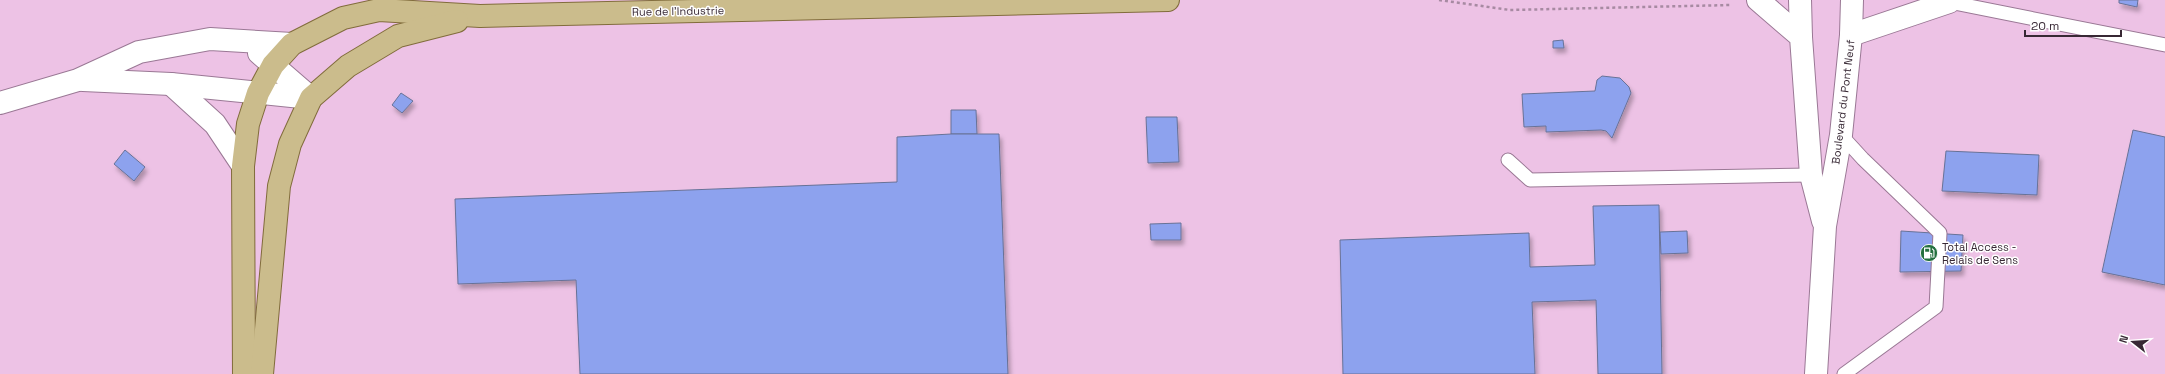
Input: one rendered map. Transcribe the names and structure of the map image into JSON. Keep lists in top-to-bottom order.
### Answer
{
  "streets": {
    "main road": ["Rue de l'Industrie"],
    "street": ["Boulevard du Pont Neuf"]
  },
  "places": {
    "fuel station": ["Total Access - Relais de Sens"]
  },
  "scale_bar": "20 m",
  "north": "left"
}
